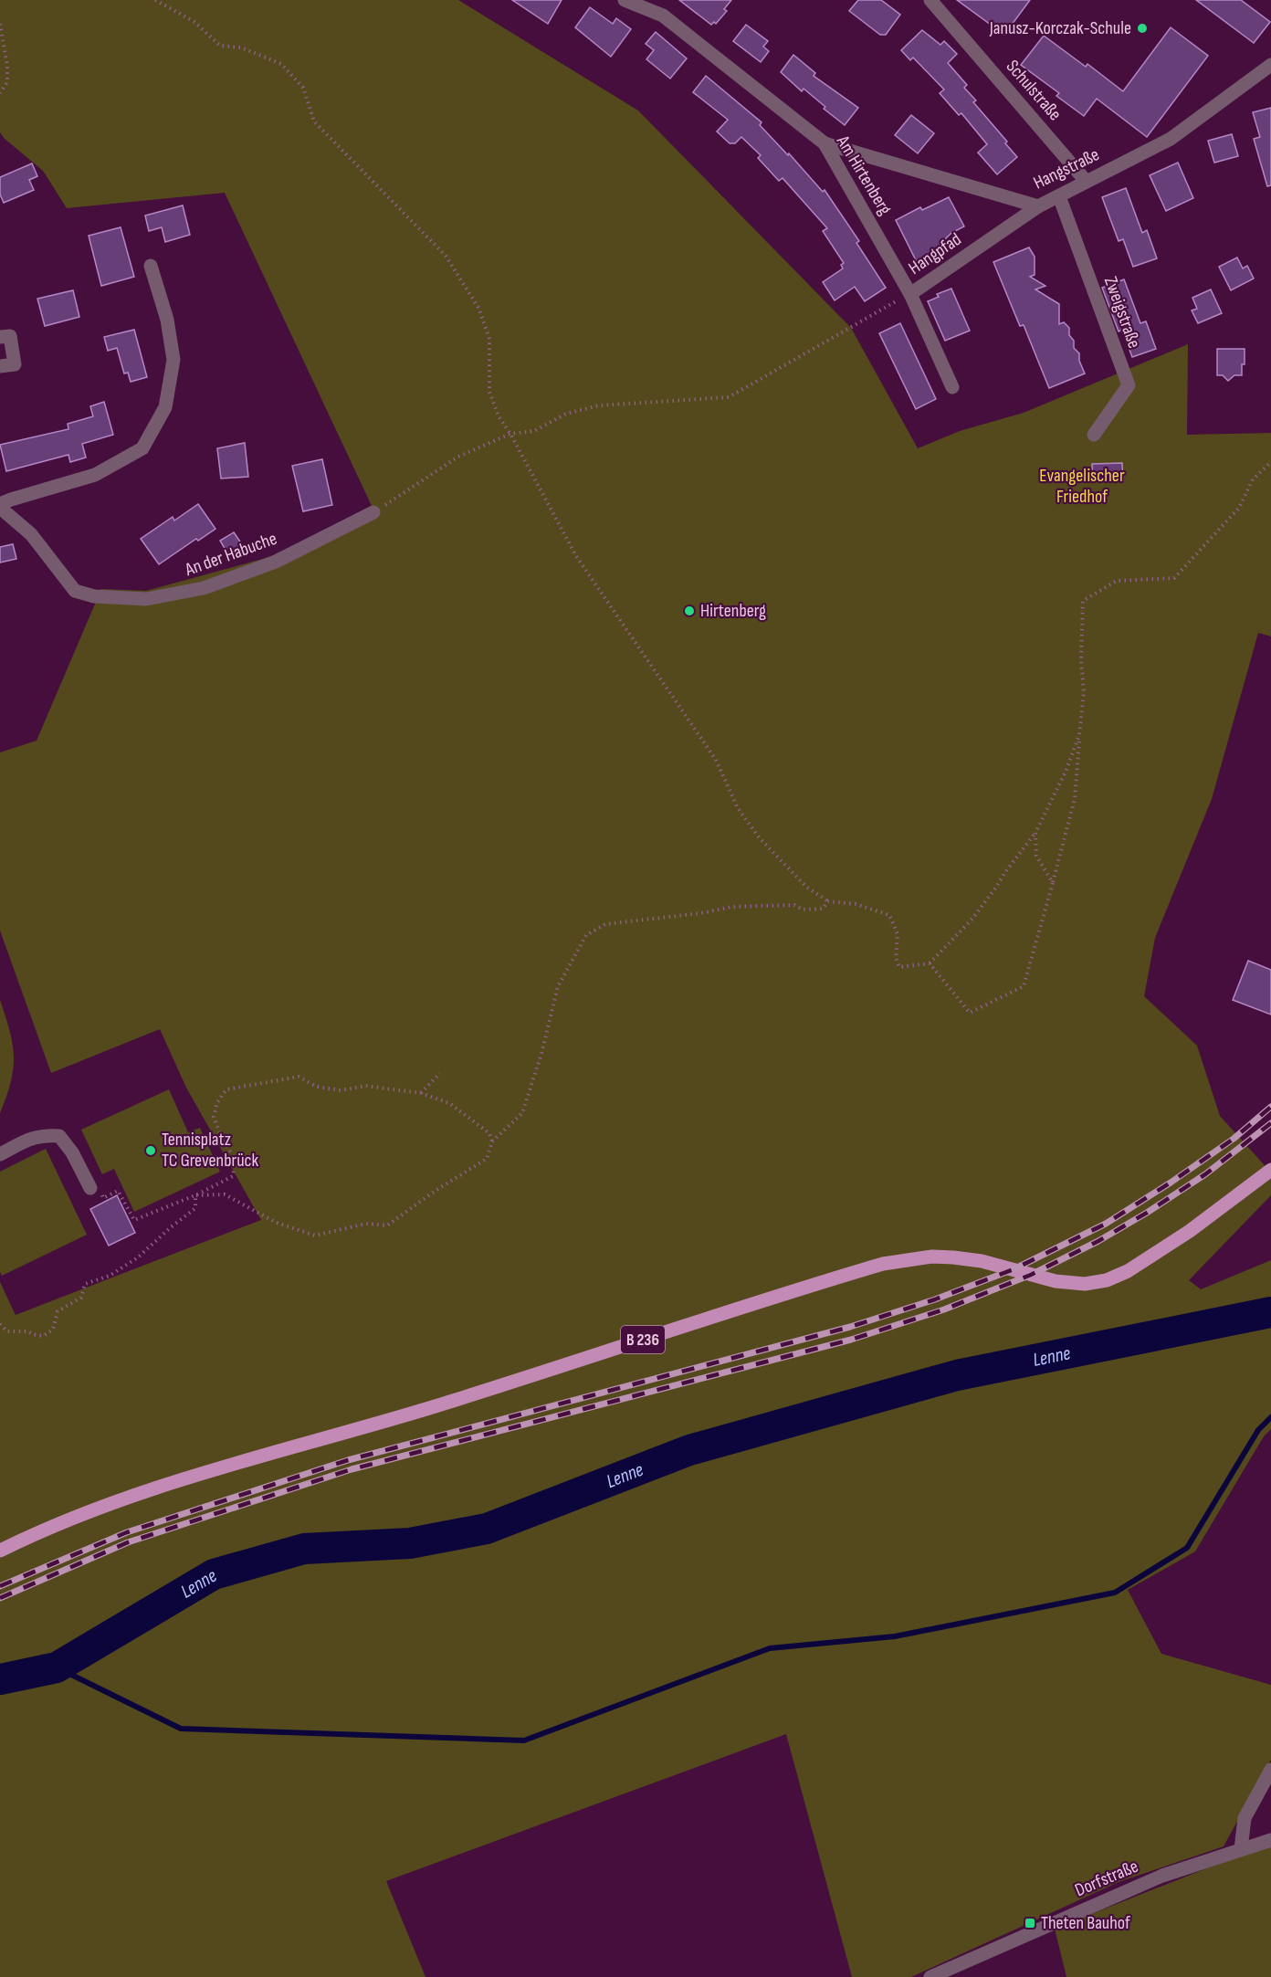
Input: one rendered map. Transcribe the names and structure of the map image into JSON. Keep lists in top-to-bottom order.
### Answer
{
  "streets": {
    "main road": ["B 236"],
    "street": [
      "Schulstraße",
      "Hangstraße",
      "Am Hirtenberg",
      "Hangpfad",
      "Zweigstraße",
      "An der Habuche",
      "Dorfstraße"
    ]
  },
  "crossings": [
    ["Schulstraße", "Hangstraße"],
    ["Hangstraße", "Am Hirtenberg"],
    ["Hangstraße", "Hangpfad"],
    ["Hangstraße", "Zweigstraße"],
    ["Am Hirtenberg", "Hangpfad"],
    ["Hangpfad", "An der Habuche"]
  ],
  "water": ["Lenne"],
  "parks": ["Evangelischer Friedhof"],
  "places": {
    "other": ["Janusz-Korczak-Schule", "Hirtenberg", "Tennisplatz TC Grevenbrück"],
    "transit": ["Theten Bauhof"]
  }
}
